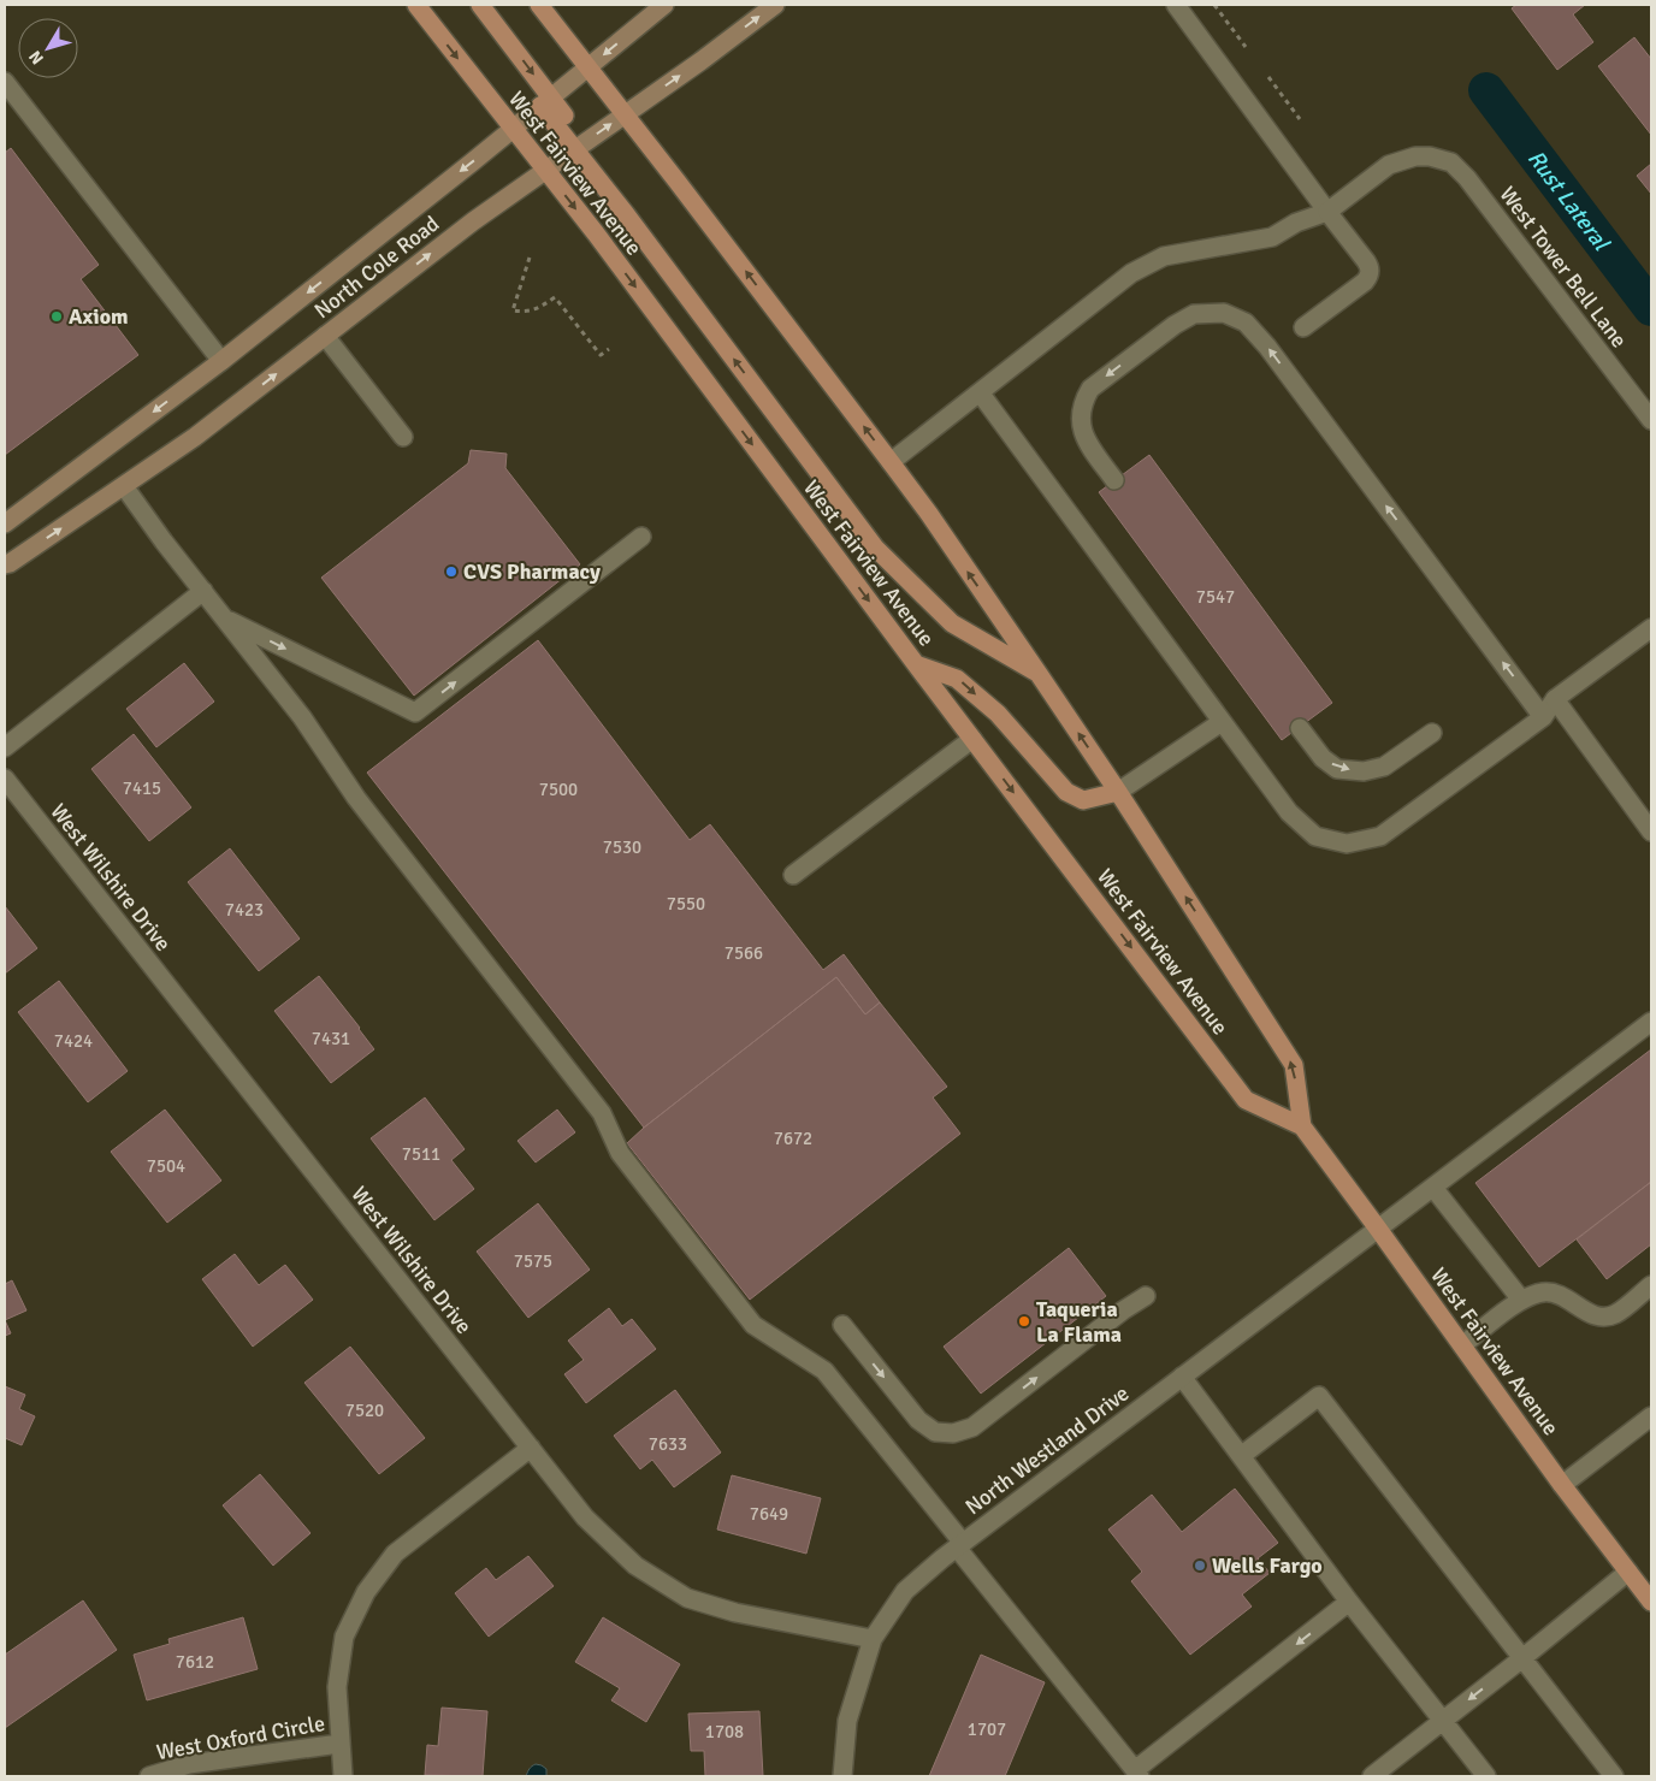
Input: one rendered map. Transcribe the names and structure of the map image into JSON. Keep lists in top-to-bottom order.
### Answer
{
  "streets": {
    "main road": ["West Fairview Avenue", "North Cole Road"],
    "street": [
      "West Tower Bell Lane",
      "West Wilshire Drive",
      "North Westland Drive",
      "West Oxford Circle"
    ]
  },
  "crossings": [
    ["West Fairview Avenue", "North Cole Road"],
    ["West Fairview Avenue", "North Westland Drive"],
    ["West Wilshire Drive", "North Westland Drive"]
  ],
  "water": ["Rust Lateral"],
  "places": [
    "Axiom",
    "CVS Pharmacy",
    "Taqueria La Flama",
    "Wells Fargo"
  ],
  "house_numbers": [
    "7547",
    "7415",
    "7500",
    "7530",
    "7550",
    "7423",
    "7566",
    "7431",
    "7424",
    "7672",
    "7511",
    "7504",
    "7575",
    "7520",
    "7633",
    "7649",
    "7612",
    "1707",
    "1708"
  ],
  "north": "bottom left"
}
